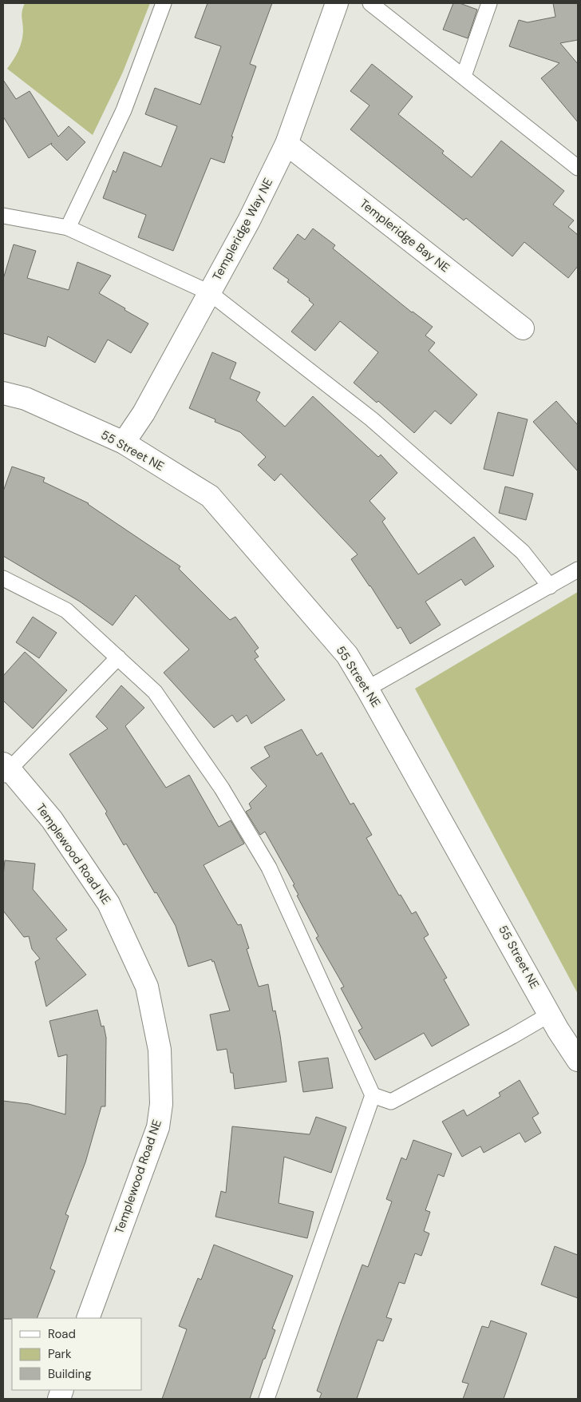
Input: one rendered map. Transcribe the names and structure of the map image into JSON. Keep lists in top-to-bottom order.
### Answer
{
  "streets": {
    "street": [
      "Templeridge Way NE",
      "Templeridge Bay NE",
      "55 Street NE",
      "Templewood Road NE"
    ]
  },
  "crossings": [
    ["Templeridge Way NE", "Templeridge Bay NE"],
    ["Templeridge Way NE", "55 Street NE"]
  ],
  "legend": ["Road", "Park", "Building"]
}
